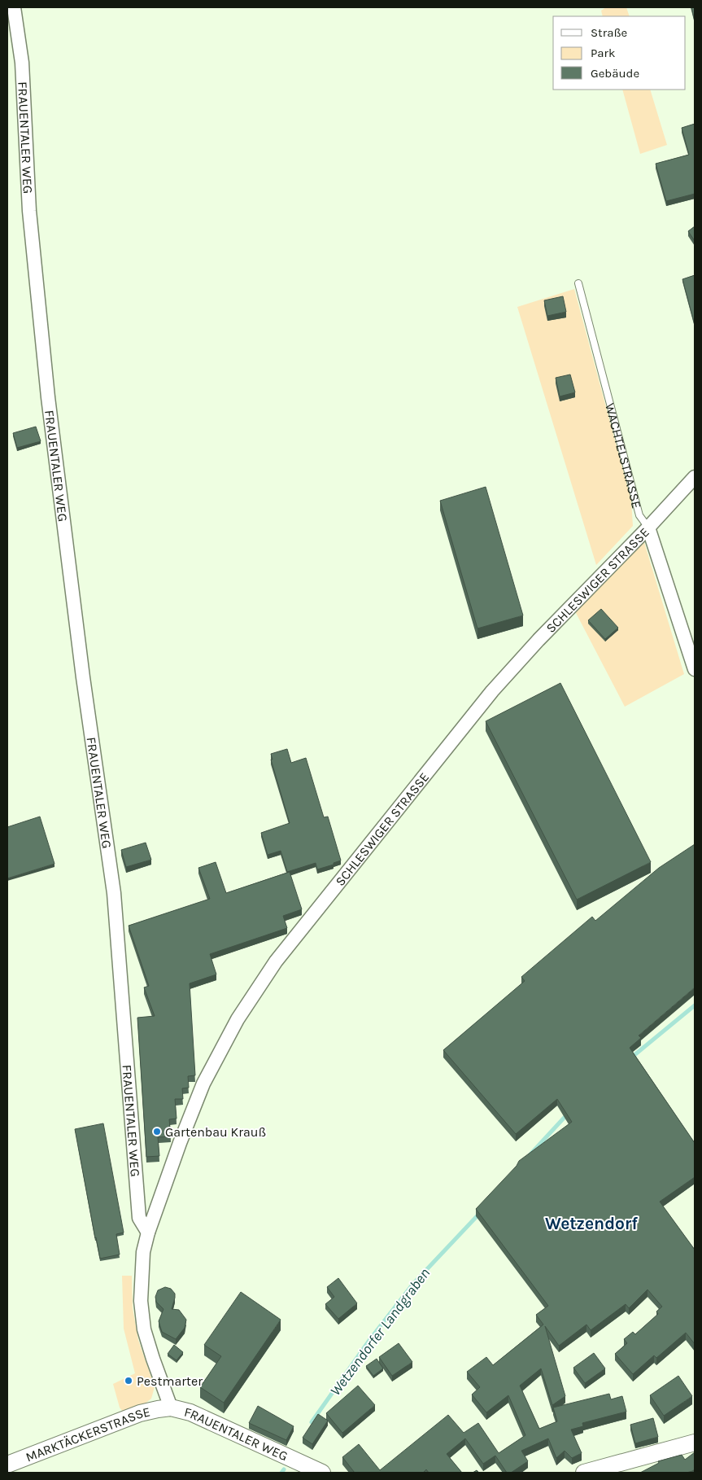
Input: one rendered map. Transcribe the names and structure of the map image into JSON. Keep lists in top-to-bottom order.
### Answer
{
  "streets": {
    "street": [
      "FRAUENTALER WEG",
      "WACHTELSTRASSE",
      "SCHLESWIGER STRASSE",
      "MARKTÄCKERSTRASSE"
    ]
  },
  "crossings": [
    ["FRAUENTALER WEG", "SCHLESWIGER STRASSE"],
    ["FRAUENTALER WEG", "MARKTÄCKERSTRASSE"],
    ["WACHTELSTRASSE", "SCHLESWIGER STRASSE"]
  ],
  "districts": ["Wetzendorf"],
  "water": ["Wetzendorfer Landgraben"],
  "places": ["Gartenbau Krauß", "Pestmarter"],
  "legend": ["Straße", "Park", "Gebäude"]
}
